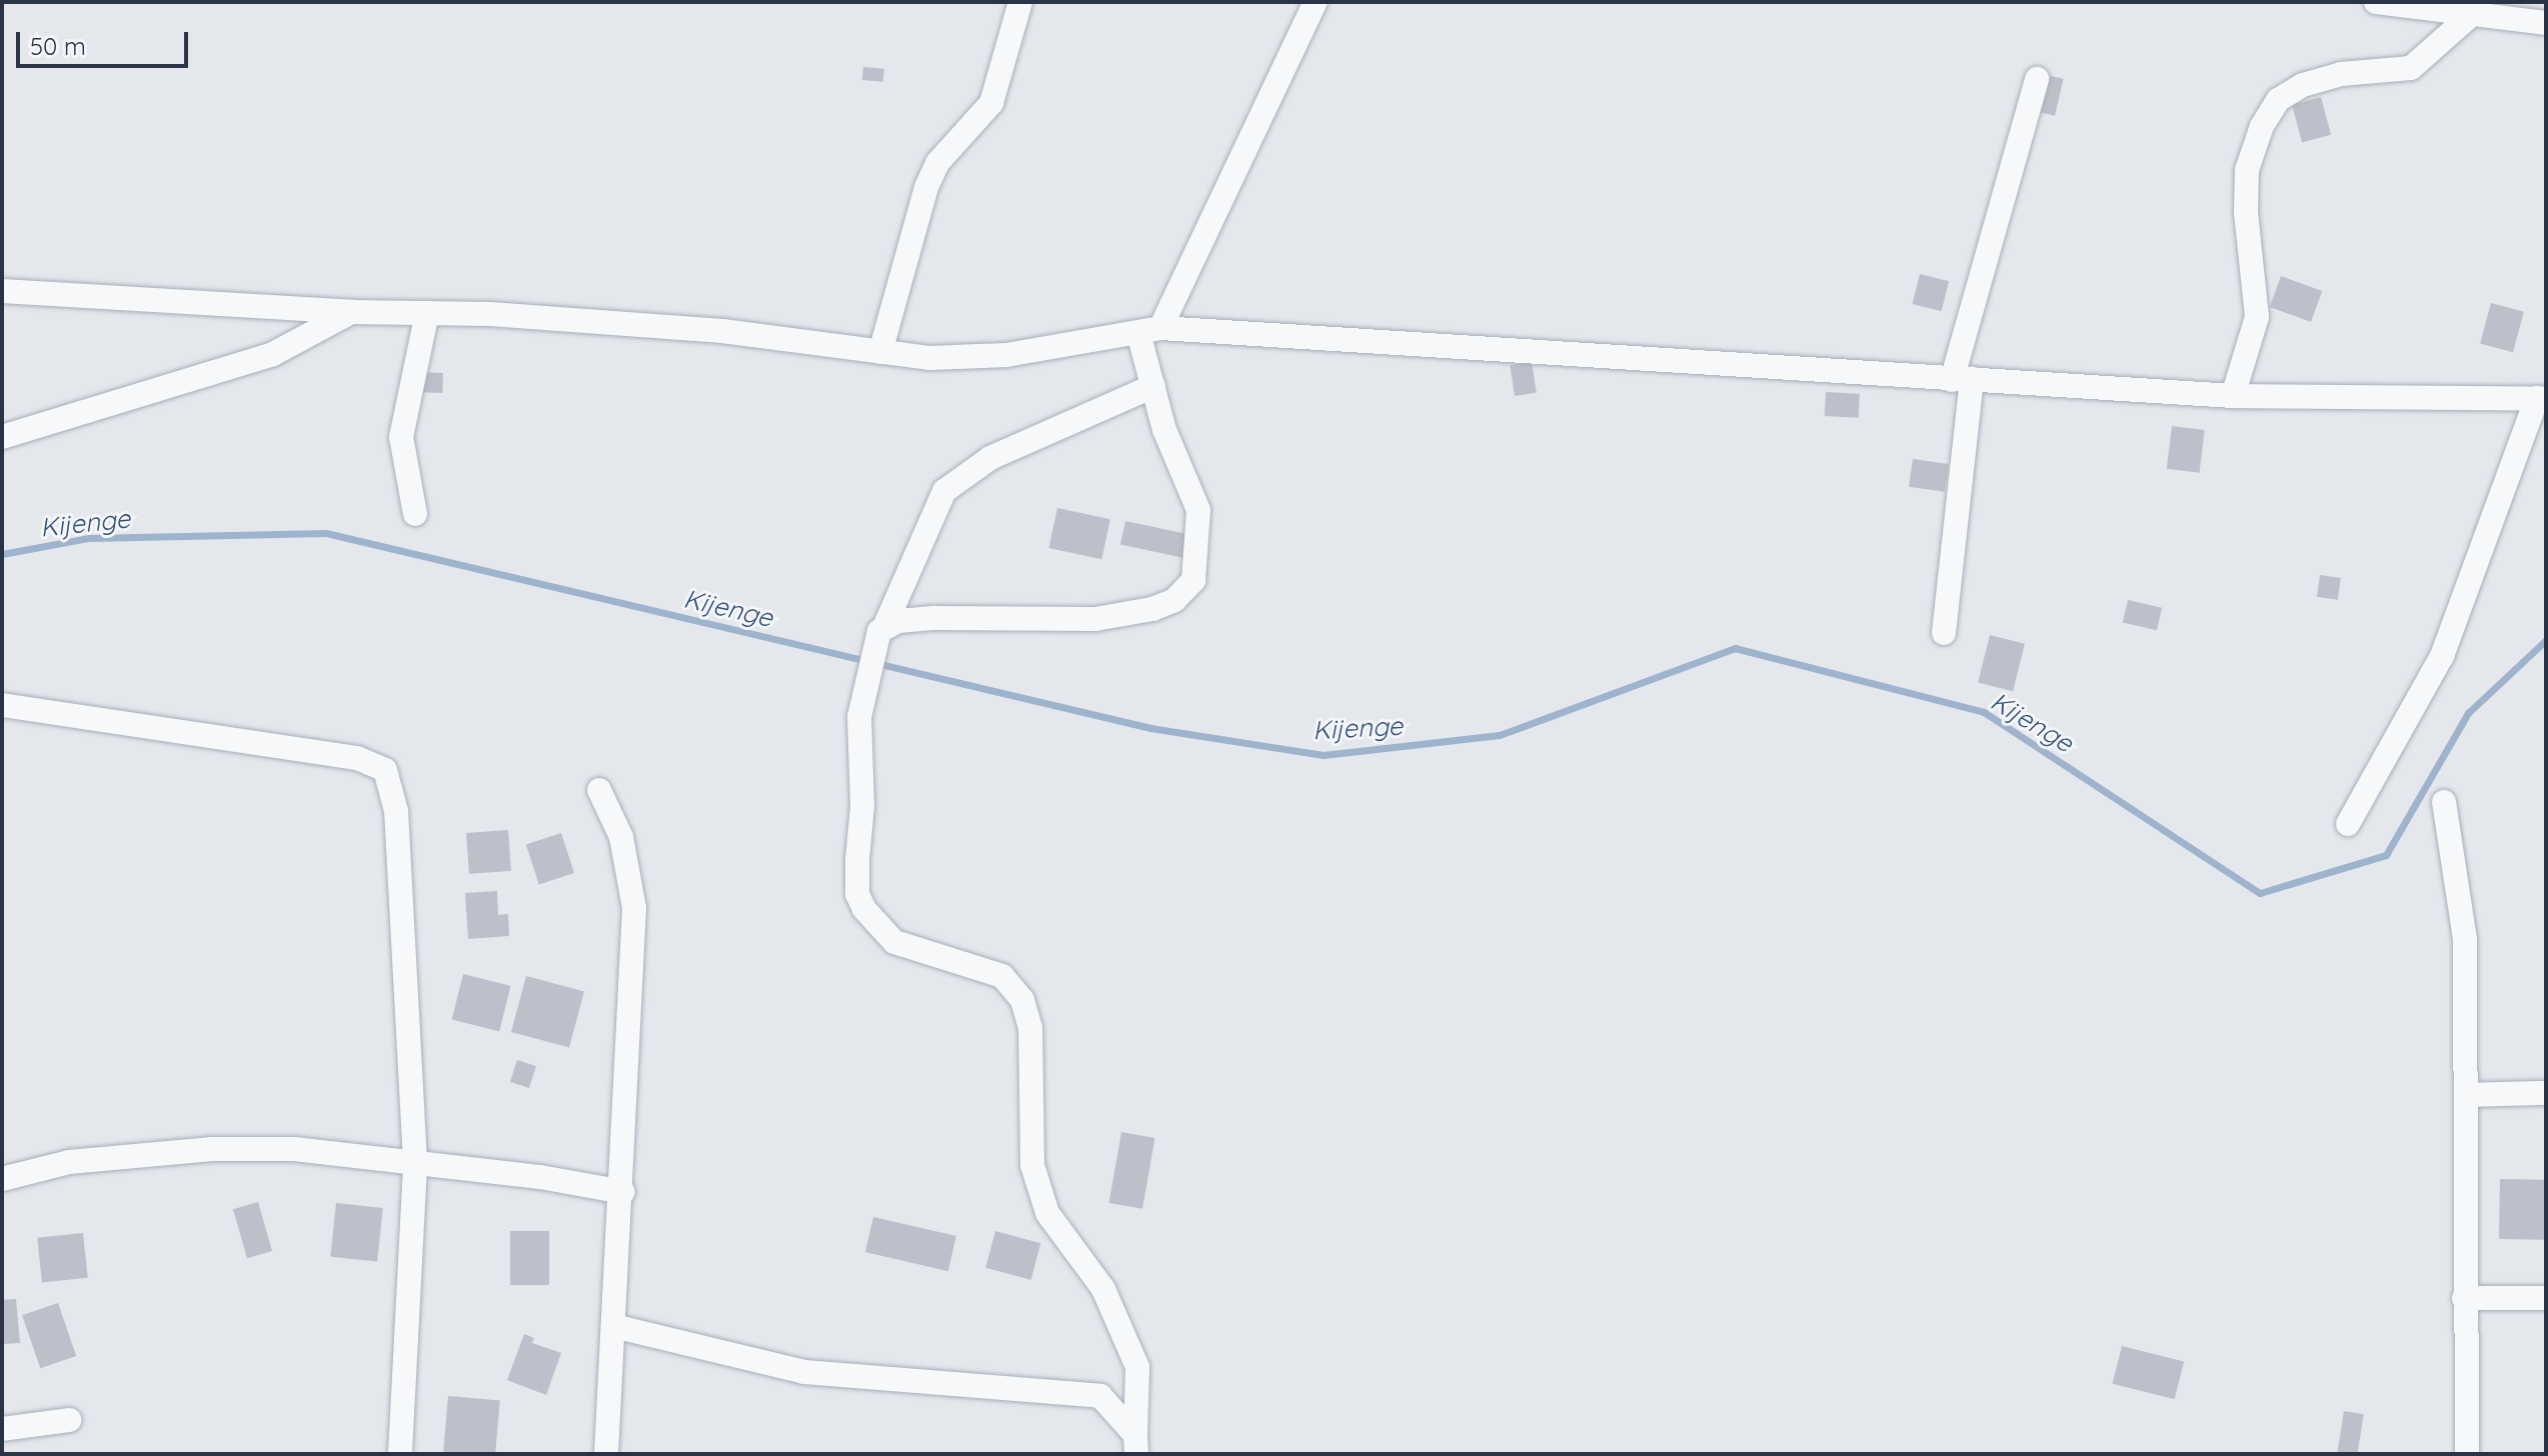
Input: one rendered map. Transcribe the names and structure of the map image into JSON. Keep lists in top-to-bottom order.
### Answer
{
  "water": ["Kijenge"],
  "scale_bar": "50 m"
}
